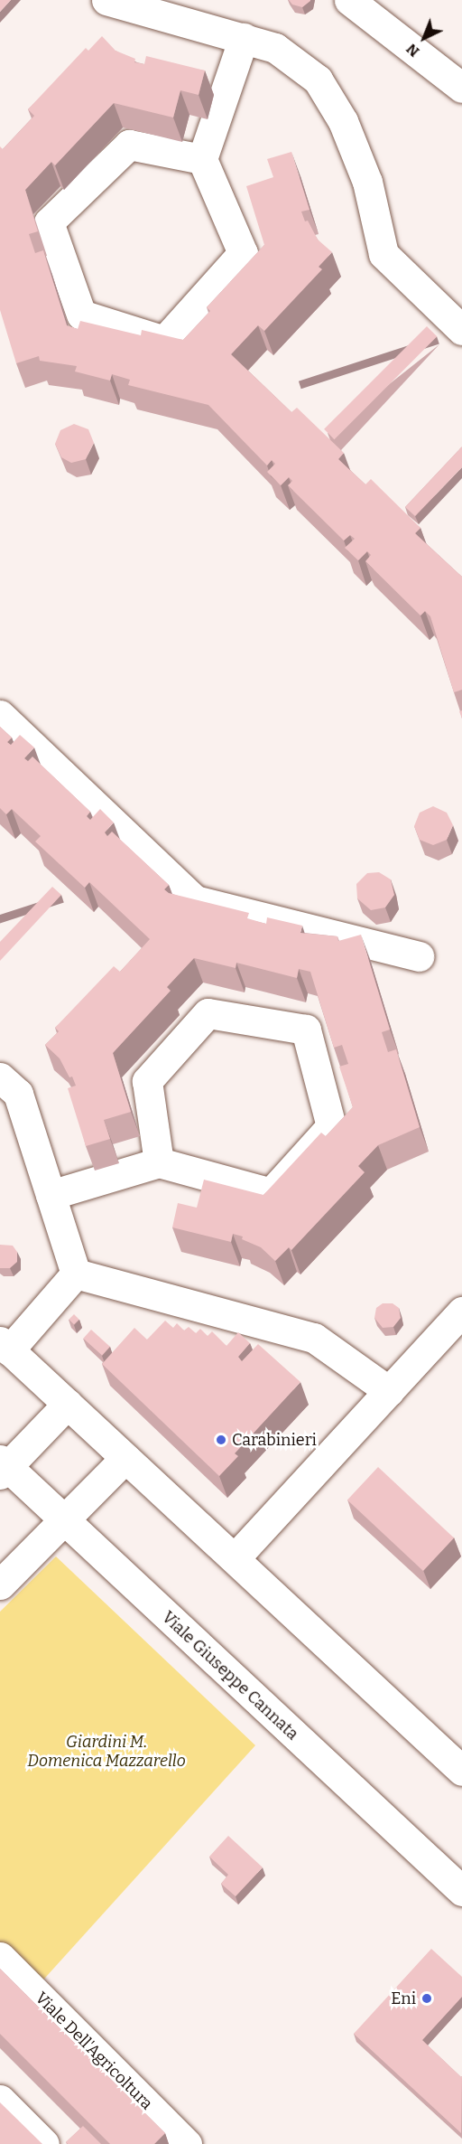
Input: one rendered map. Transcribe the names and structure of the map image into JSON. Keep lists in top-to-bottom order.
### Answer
{
  "streets": {
    "street": ["Viale Giuseppe Cannata", "Viale Dell'Agricoltura"]
  },
  "parks": ["Giardini M. Domenica Mazzarello"],
  "places": ["Carabinieri", "Eni"],
  "north": "bottom left"
}
